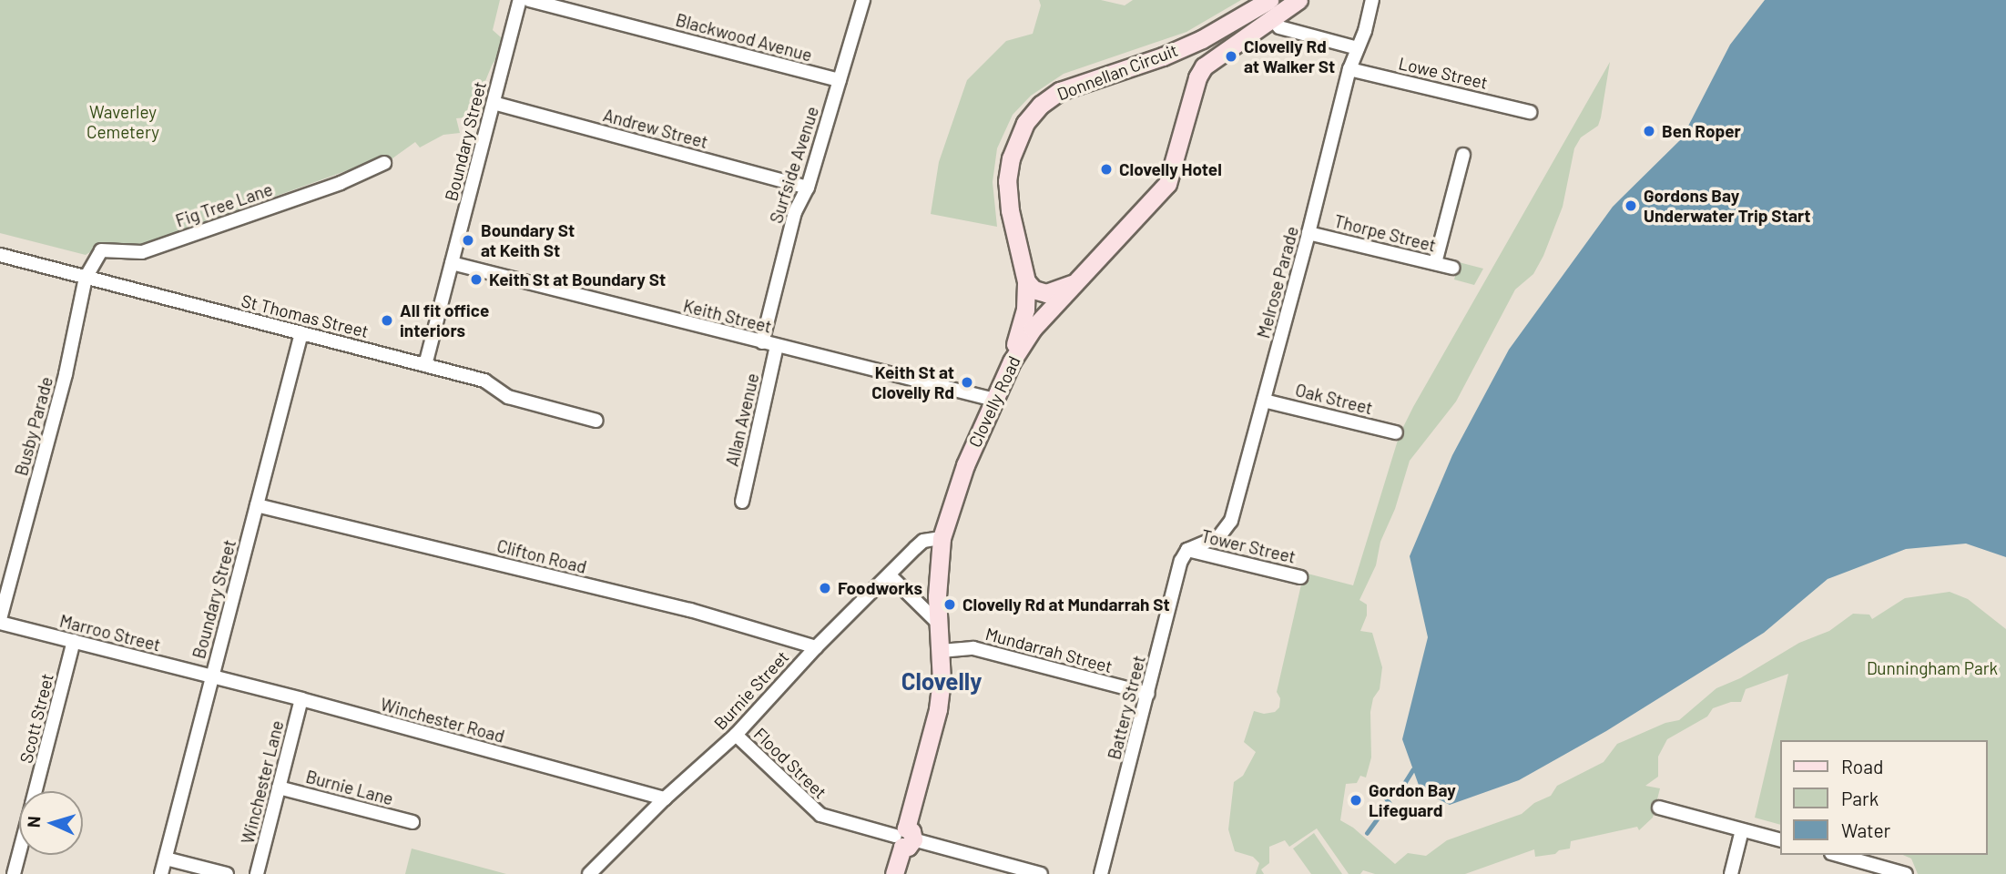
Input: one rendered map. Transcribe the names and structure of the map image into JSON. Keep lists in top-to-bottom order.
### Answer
{
  "streets": {
    "street": [
      "Blackwood Avenue",
      "Donnellan Circuit",
      "Lowe Street",
      "Andrew Street",
      "Boundary Street",
      "Surfside Avenue",
      "Fig Tree Lane",
      "Thorpe Street",
      "Melrose Parade",
      "St Thomas Street",
      "Keith Street",
      "Oak Street",
      "Clovelly Road",
      "Allan Avenue",
      "Busby Parade",
      "Tower Street",
      "Clifton Road",
      "Marroo Street",
      "Mundarrah Street",
      "Burnie Street",
      "Battery Street",
      "Scott Street",
      "Winchester Road",
      "Flood Street",
      "Winchester Lane",
      "Burnie Lane"
    ]
  },
  "crossings": [
    ["Blackwood Avenue", "Surfside Avenue"],
    ["Donnellan Circuit", "Clovelly Road"],
    ["Lowe Street", "Melrose Parade"],
    ["Andrew Street", "Boundary Street"],
    ["Andrew Street", "Surfside Avenue"],
    ["Boundary Street", "St Thomas Street"],
    ["Boundary Street", "Keith Street"],
    ["Boundary Street", "Clifton Road"],
    ["Boundary Street", "Marroo Street"],
    ["Boundary Street", "Winchester Road"],
    ["Surfside Avenue", "Keith Street"],
    ["Fig Tree Lane", "St Thomas Street"],
    ["Fig Tree Lane", "Busby Parade"],
    ["Thorpe Street", "Melrose Parade"],
    ["Melrose Parade", "Oak Street"],
    ["Melrose Parade", "Tower Street"],
    ["Melrose Parade", "Battery Street"],
    ["St Thomas Street", "Busby Parade"],
    ["Keith Street", "Clovelly Road"],
    ["Keith Street", "Allan Avenue"],
    ["Clovelly Road", "Mundarrah Street"],
    ["Clovelly Road", "Burnie Street"],
    ["Clovelly Road", "Flood Street"],
    ["Busby Parade", "Marroo Street"],
    ["Tower Street", "Battery Street"],
    ["Clifton Road", "Burnie Street"],
    ["Marroo Street", "Scott Street"],
    ["Marroo Street", "Winchester Road"],
    ["Mundarrah Street", "Battery Street"],
    ["Burnie Street", "Winchester Road"],
    ["Burnie Street", "Flood Street"],
    ["Winchester Road", "Winchester Lane"],
    ["Winchester Lane", "Burnie Lane"]
  ],
  "districts": ["Clovelly"],
  "parks": ["Waverley Cemetery", "Dunningham Park"],
  "places": [
    "Clovelly Rd at Walker St",
    "Ben Roper",
    "Clovelly Hotel",
    "Gordons Bay Underwater Trip Start",
    "Boundary St at Keith St",
    "Keith St at Boundary St",
    "All fit office interiors",
    "Keith St at Clovelly Rd",
    "Foodworks",
    "Clovelly Rd at Mundarrah St",
    "Gordon Bay Lifeguard"
  ],
  "legend": ["Road", "Park", "Water"],
  "north": "left"
}
